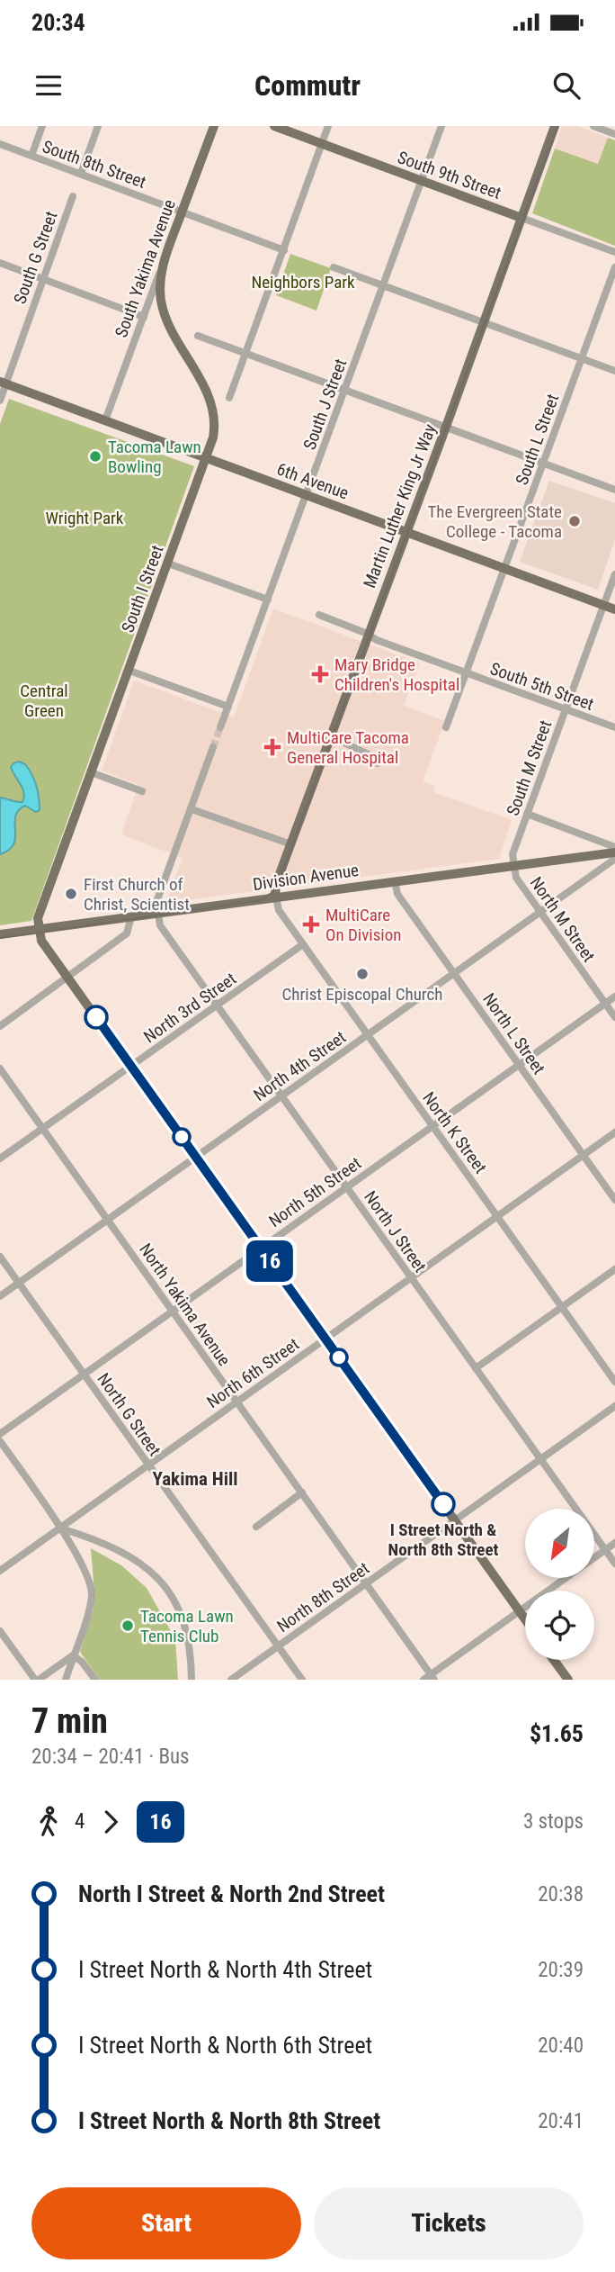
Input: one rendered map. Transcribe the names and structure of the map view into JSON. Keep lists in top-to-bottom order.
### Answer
{
  "streets": {
    "main road": [
      "South 9th Street",
      "South Yakima Avenue",
      "6th Avenue",
      "Martin Luther King Jr Way",
      "South I Street",
      "Division Avenue"
    ],
    "street": [
      "South 8th Street",
      "South G Street",
      "South J Street",
      "South L Street",
      "South 5th Street",
      "South M Street",
      "North M Street",
      "North 3rd Street",
      "North L Street",
      "North 4th Street",
      "North K Street",
      "North 5th Street",
      "North J Street",
      "North Yakima Avenue",
      "North 6th Street",
      "North G Street",
      "North 8th Street"
    ]
  },
  "crossings": [
    ["South 8th Street", "South Yakima Avenue"],
    ["South 9th Street", "South J Street"],
    ["South 9th Street", "Martin Luther King Jr Way"],
    ["South G Street", "6th Avenue"],
    ["South Yakima Avenue", "6th Avenue"],
    ["South Yakima Avenue", "South I Street"],
    ["South J Street", "6th Avenue"],
    ["South L Street", "6th Avenue"],
    ["South L Street", "South 5th Street"],
    ["6th Avenue", "Martin Luther King Jr Way"],
    ["6th Avenue", "South I Street"],
    ["6th Avenue", "South M Street"],
    ["Martin Luther King Jr Way", "South 5th Street"],
    ["Martin Luther King Jr Way", "Division Avenue"],
    ["Martin Luther King Jr Way", "North K Street"],
    ["South I Street", "Division Avenue"],
    ["South 5th Street", "South M Street"],
    ["South M Street", "Division Avenue"],
    ["South M Street", "North M Street"],
    ["Division Avenue", "North M Street"],
    ["Division Avenue", "North L Street"],
    ["Division Avenue", "North K Street"],
    ["Division Avenue", "North J Street"],
    ["North M Street", "North 4th Street"],
    ["North M Street", "North 5th Street"],
    ["North 3rd Street", "North K Street"],
    ["North 3rd Street", "North J Street"],
    ["North 3rd Street", "North Yakima Avenue"],
    ["North L Street", "North 4th Street"],
    ["North L Street", "North 5th Street"],
    ["North L Street", "North 6th Street"],
    ["North 4th Street", "North K Street"],
    ["North 4th Street", "North J Street"],
    ["North 4th Street", "North Yakima Avenue"],
    ["North 4th Street", "North G Street"],
    ["North K Street", "North 5th Street"],
    ["North K Street", "North 6th Street"],
    ["North 5th Street", "North J Street"],
    ["North 5th Street", "North Yakima Avenue"],
    ["North 5th Street", "North G Street"],
    ["North J Street", "North 6th Street"],
    ["North J Street", "North 8th Street"],
    ["North Yakima Avenue", "North 6th Street"],
    ["North Yakima Avenue", "North 8th Street"],
    ["North 6th Street", "North G Street"],
    ["North G Street", "North 8th Street"]
  ],
  "districts": ["Yakima Hill"],
  "parks": ["Neighbors Park", "Wright Park", "Central Green"],
  "places": {
    "other": [
      "Tacoma Lawn Bowling",
      "The Evergreen State College - Tacoma",
      "First Church of Christ, Scientist",
      "Christ Episcopal Church",
      "I Street North & North 8th Street",
      "Tacoma Lawn Tennis Club"
    ],
    "health": ["Mary Bridge Children's Hospital", "MultiCare Tacoma General Hospital", "MultiCare On Division"]
  },
  "lines": ["bus line 16"],
  "north": "bottom left",
  "page": {
    "status": "20:34",
    "header": "Commutr",
    "on_map": "16",
    "heading": ["7 min", "20:34 – 20:41 · Bus", "$1.65"],
    "legs": ["4", "16", "3 stops"],
    "list": [
      {
        "name": "North I Street & North 2nd Street",
        "value": "20:38"
      },
      {
        "name": "I Street North & North 4th Street",
        "value": "20:39"
      },
      {
        "name": "I Street North & North 6th Street",
        "value": "20:40"
      },
      {
        "name": "I Street North & North 8th Street",
        "value": "20:41"
      }
    ],
    "buttons": ["Start", "Tickets"]
  }
}
